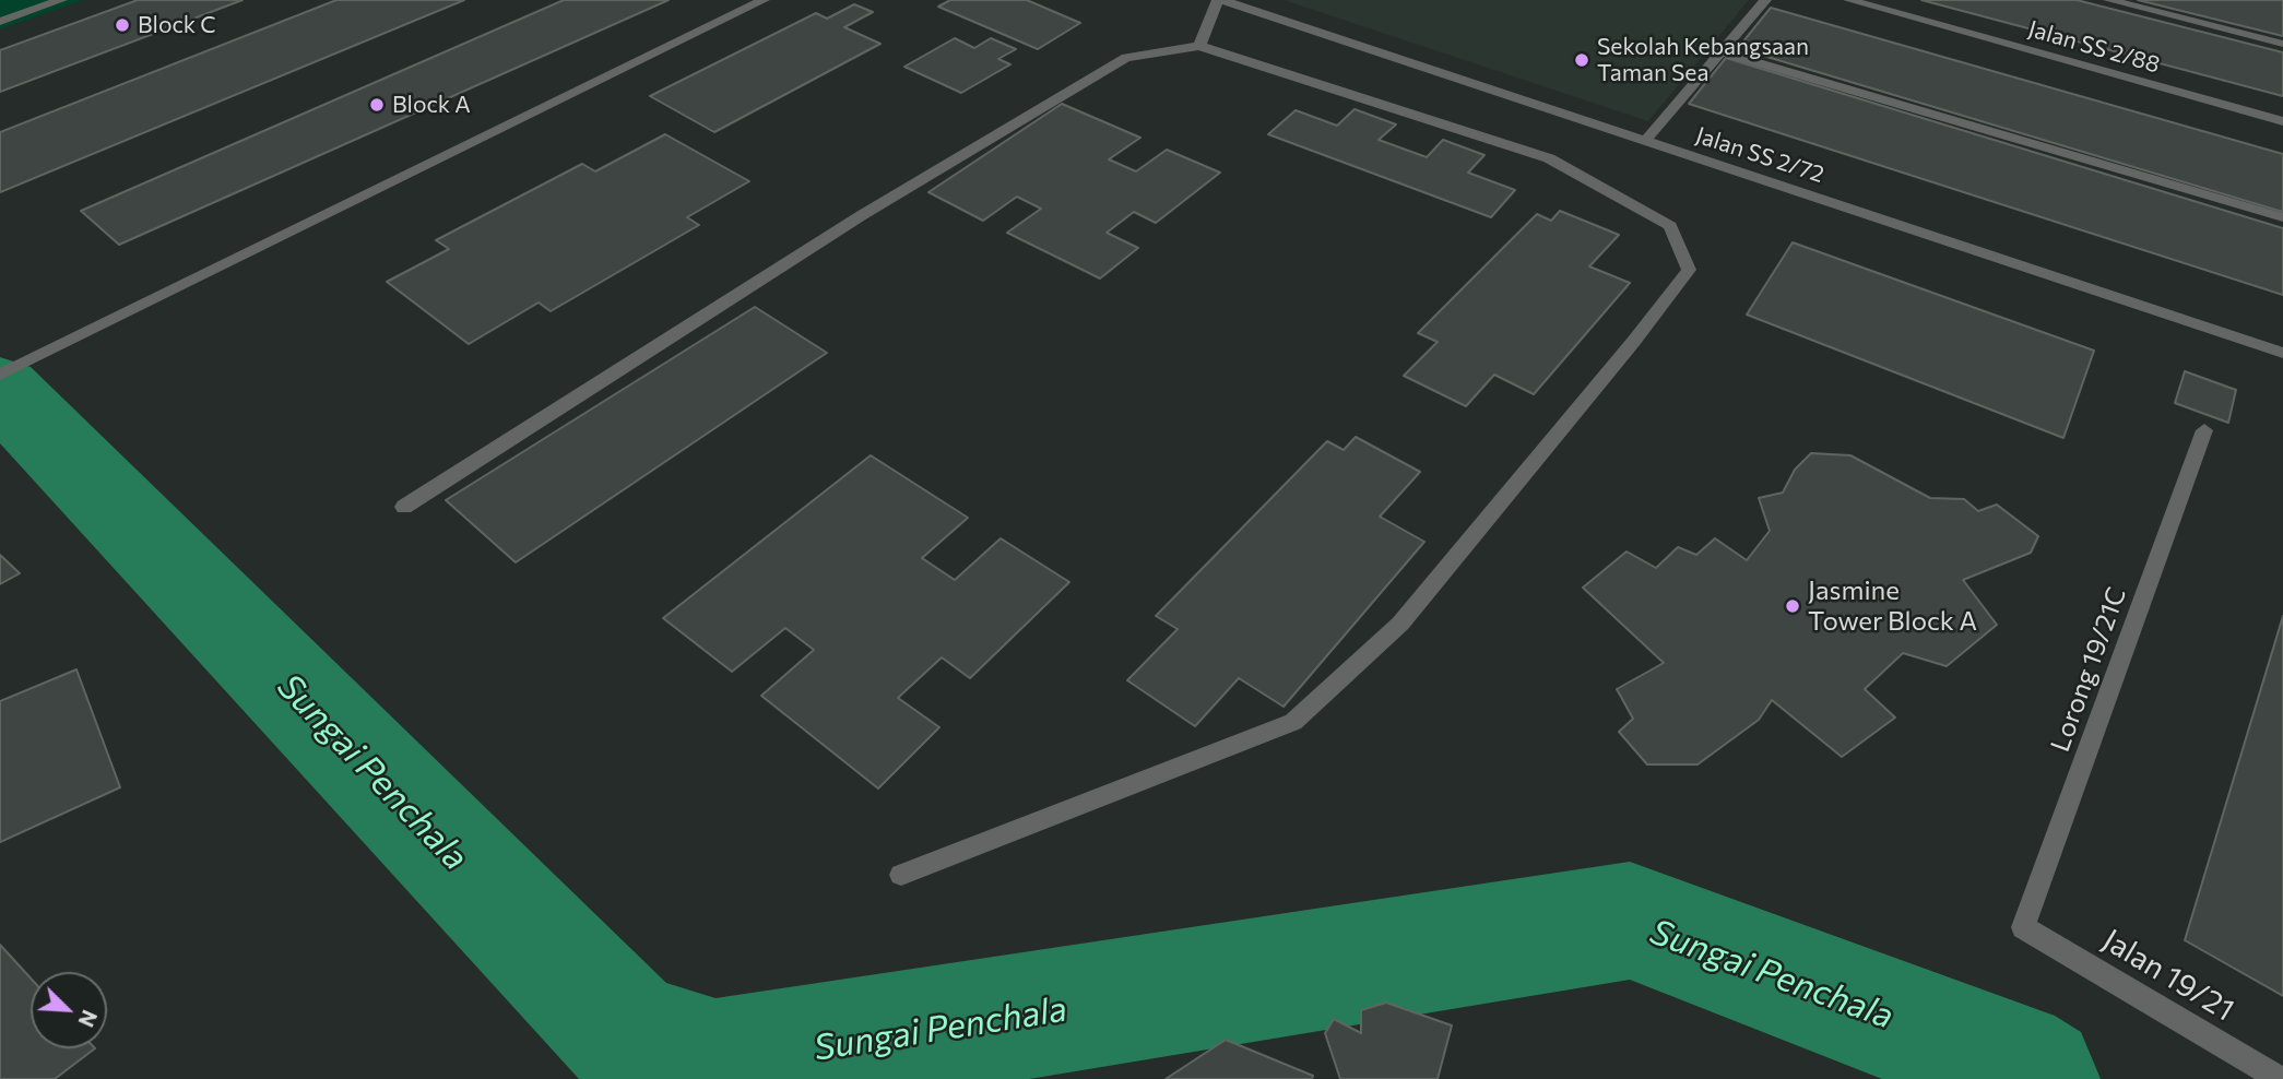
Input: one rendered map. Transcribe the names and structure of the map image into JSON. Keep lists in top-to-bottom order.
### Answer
{
  "streets": {
    "street": [
      "Jalan SS 2/88",
      "Jalan SS 2/72",
      "Lorong 19/21C",
      "Jalan 19/21"
    ]
  },
  "crossings": [
    ["Lorong 19/21C", "Jalan 19/21"]
  ],
  "water": ["Sungai Penchala"],
  "places": [
    "Block C",
    "Sekolah Kebangsaan Taman Sea",
    "Block A",
    "Jasmine Tower Block A"
  ],
  "north": "bottom right"
}
